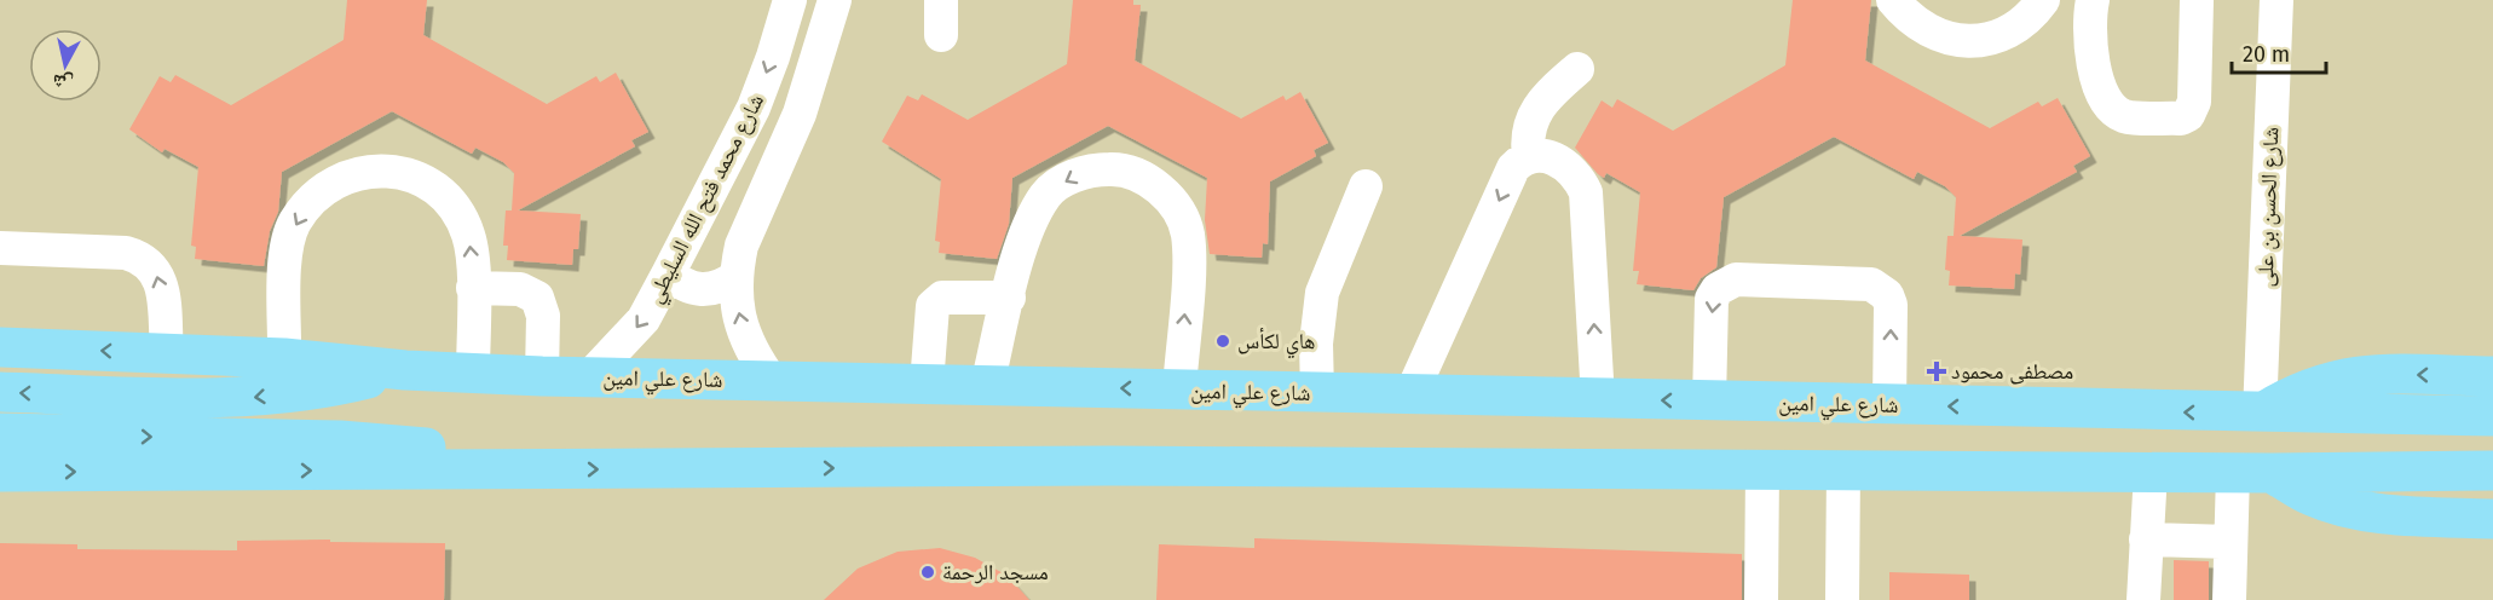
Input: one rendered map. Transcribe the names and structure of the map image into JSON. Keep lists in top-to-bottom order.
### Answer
{
  "streets": {
    "main road": ["شارع علي امين"],
    "street": ["شارع محمد فتح الله السليطي", "شارع الحسن بن على"]
  },
  "crossings": [
    ["شارع محمد فتح الله السليطي", "شارع علي امين"],
    ["شارع الحسن بن على", "شارع علي امين"]
  ],
  "places": {
    "other": ["هاي لكأس", "مسجد الرحمة"],
    "health": ["مصطفى محمود"]
  },
  "scale_bar": "20 m",
  "north": "bottom"
}
